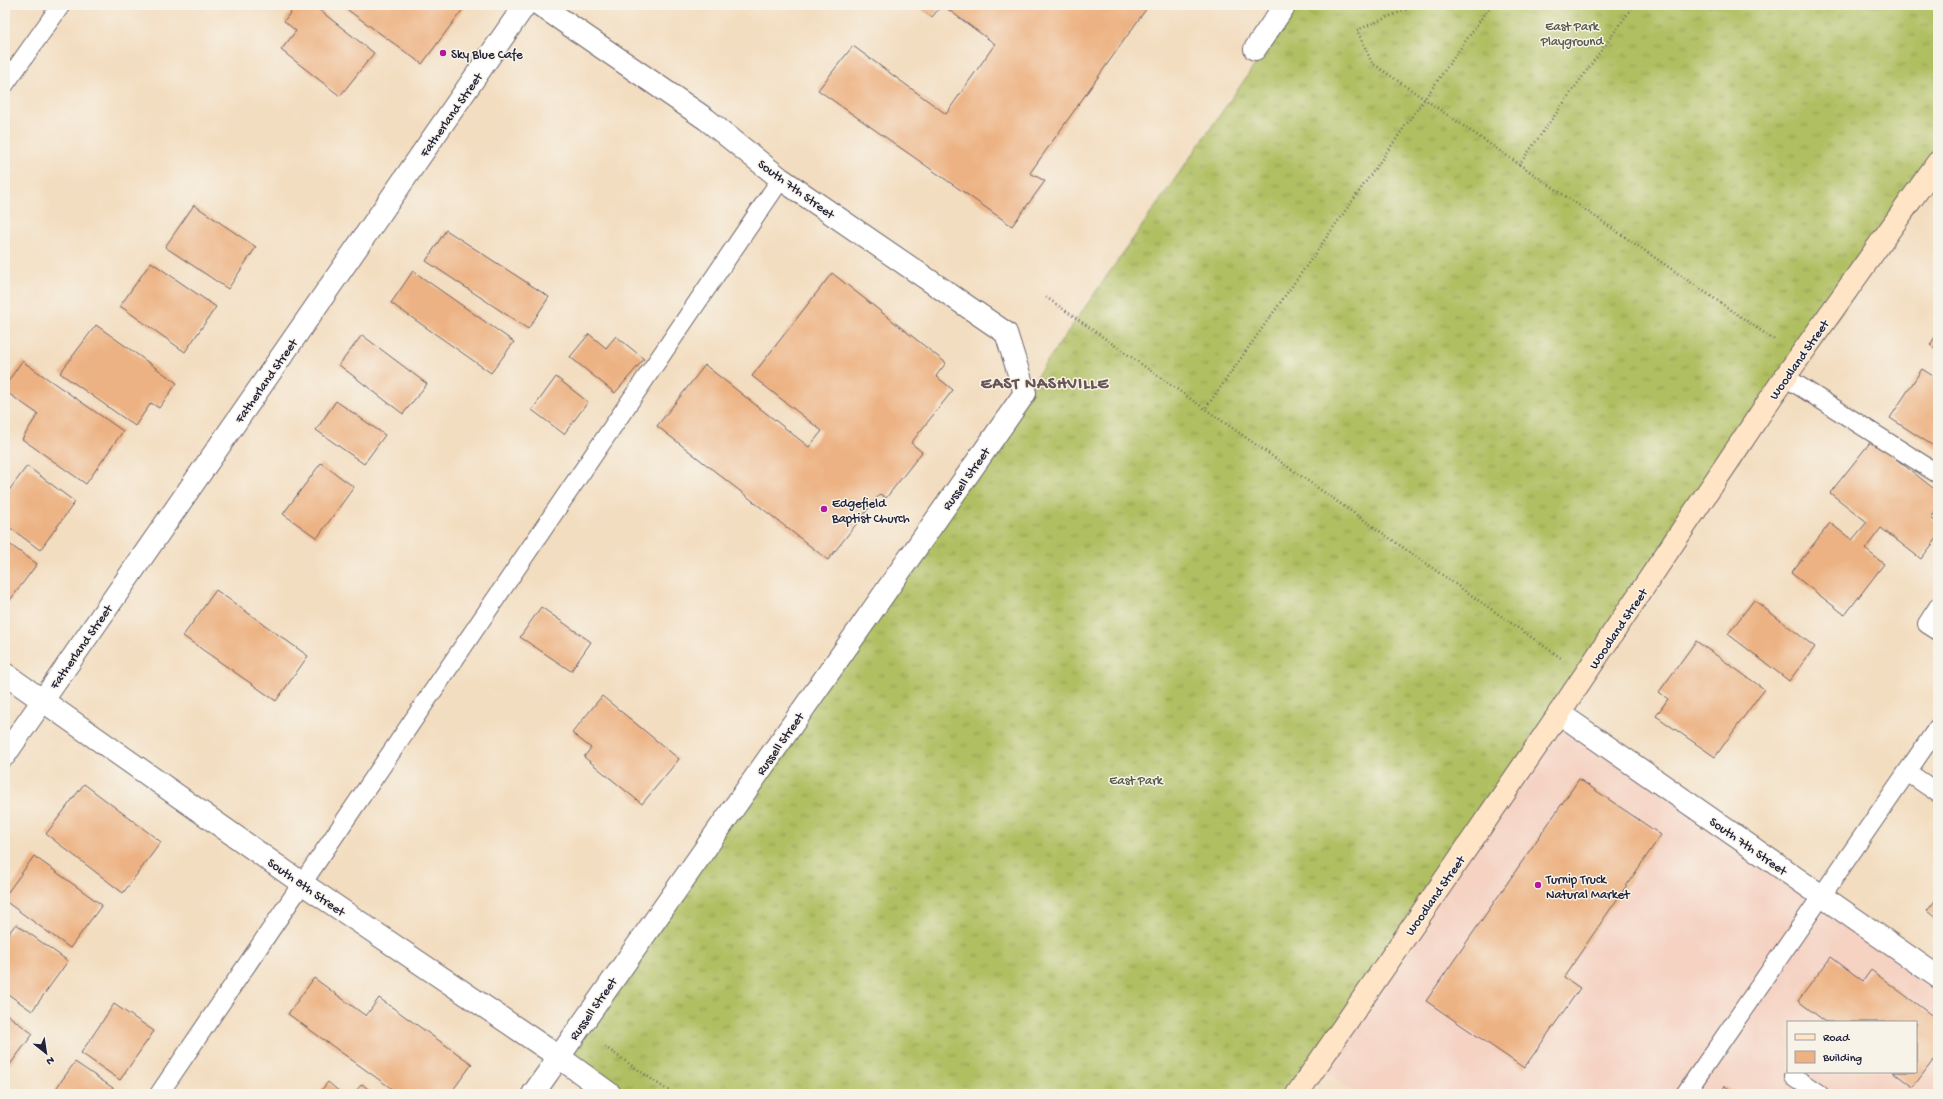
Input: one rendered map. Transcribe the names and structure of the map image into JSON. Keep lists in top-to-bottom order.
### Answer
{
  "streets": {
    "street": [
      "Fatherland Street",
      "South 7th Street",
      "Woodland Street",
      "Russell Street",
      "South 8th Street"
    ]
  },
  "crossings": [
    ["Fatherland Street", "South 8th Street"],
    ["South 7th Street", "Woodland Street"],
    ["South 7th Street", "Russell Street"],
    ["Russell Street", "South 8th Street"]
  ],
  "districts": ["EAST NASHVILLE"],
  "parks": ["East Park Playground", "East Park"],
  "places": ["Sky Blue Cafe", "Edgefield Baptist Church", "Turnip Truck Natural Market"],
  "legend": ["Road", "Building"],
  "north": "bottom right"
}
